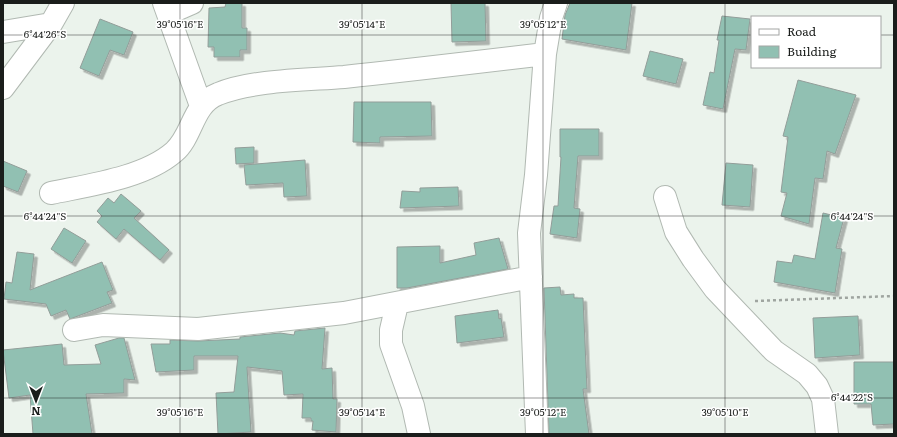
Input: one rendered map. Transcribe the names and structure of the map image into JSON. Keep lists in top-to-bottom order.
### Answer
{
  "legend": ["Road", "Building"],
  "north": "bottom",
  "coordinates": [
    "39°05'16\"E",
    "39°05'14\"E",
    "39°05'12\"E",
    "6°44'26\"S",
    "6°44'24\"S",
    "6°44'22\"S",
    "39°05'10\"E"
  ]
}
